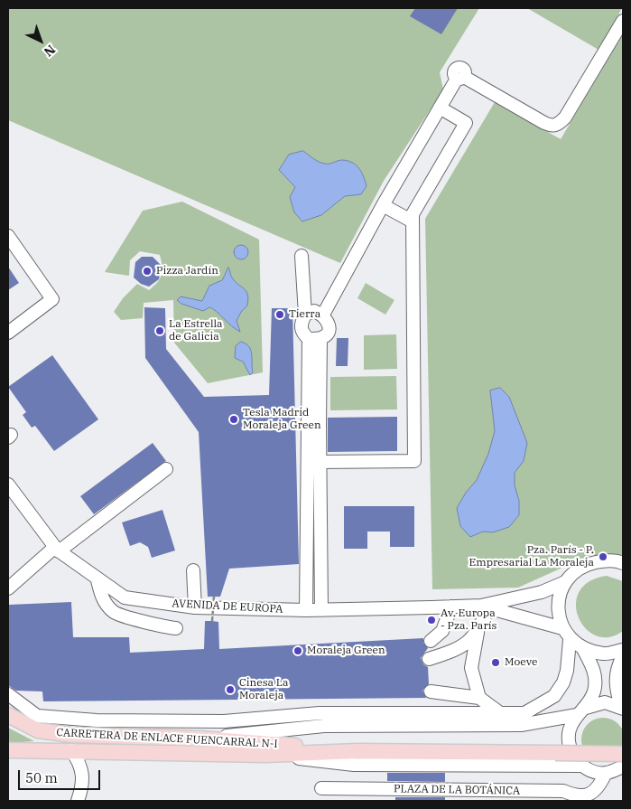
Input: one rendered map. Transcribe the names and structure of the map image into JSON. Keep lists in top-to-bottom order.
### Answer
{
  "streets": {
    "main road": ["CARRETERA DE ENLACE FUENCARRAL N-I"],
    "street": ["AVENIDA DE EUROPA", "PLAZA DE LA BOTÁNICA"]
  },
  "places": [
    "Pizza Jardín",
    "Tierra",
    "La Estrella de Galicia",
    "Tesla Madrid Moraleja Green",
    "Pza. París - P. Empresarial La Moraleja",
    "Av. Europa - Pza. París",
    "Moraleja Green",
    "Moeve",
    "Cinesa La Moraleja"
  ],
  "scale_bar": "50 m",
  "north": "bottom right"
}
